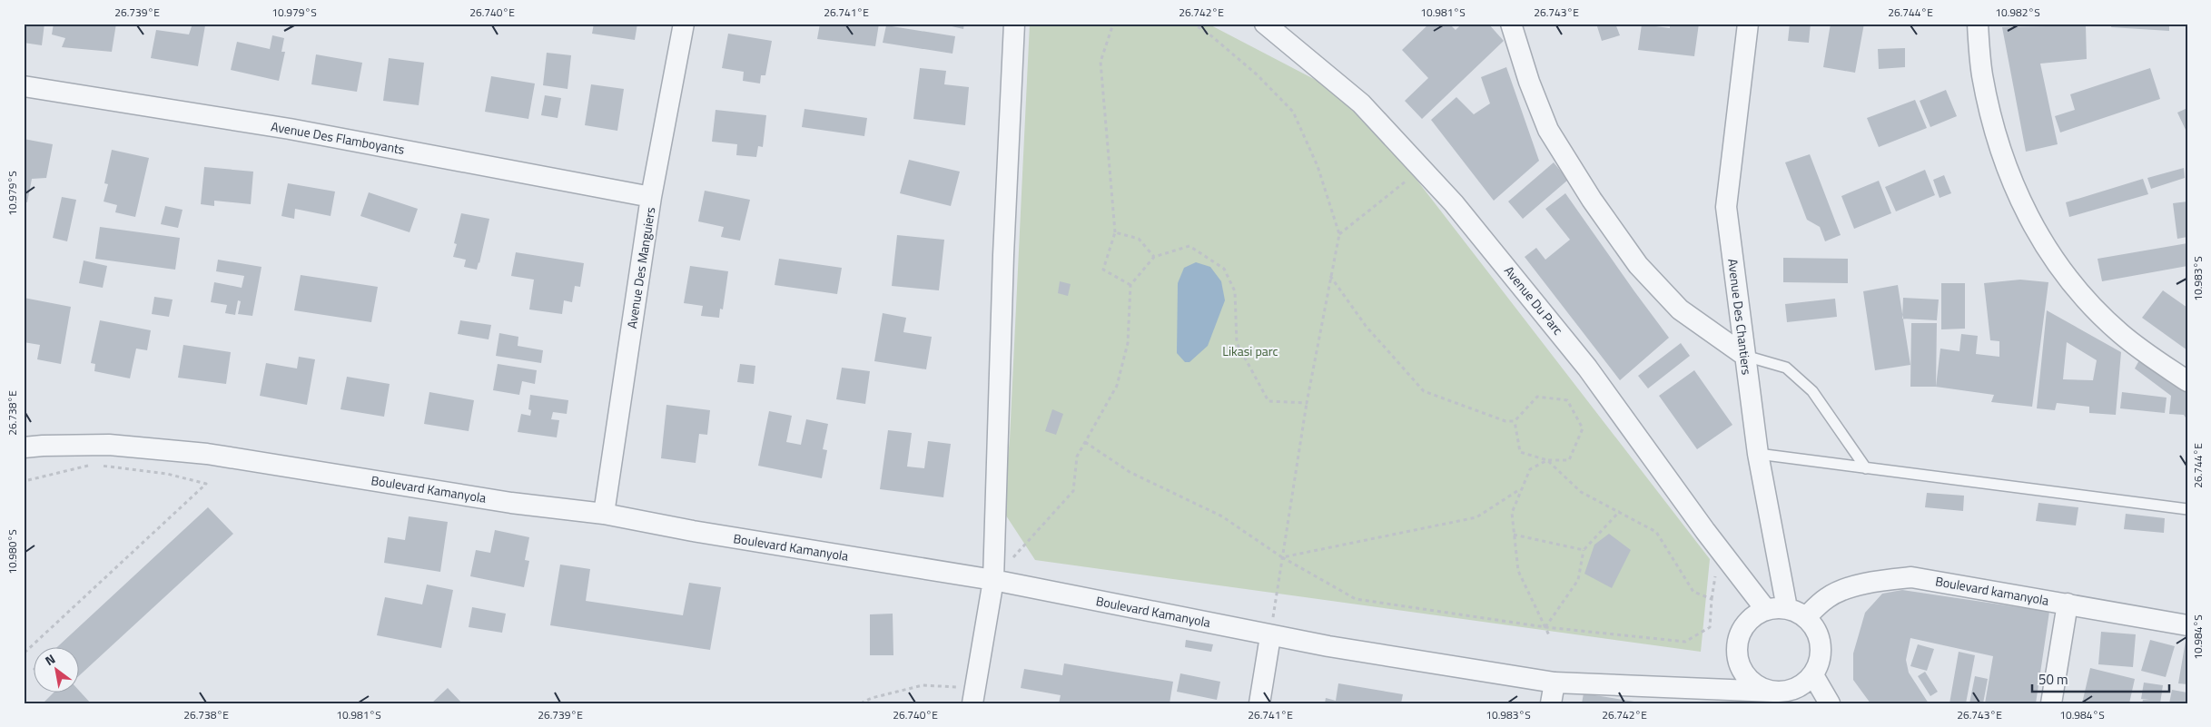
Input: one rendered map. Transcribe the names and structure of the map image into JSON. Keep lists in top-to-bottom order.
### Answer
{
  "streets": {
    "street": [
      "Avenue Des Flamboyants",
      "Avenue Des Manguiers",
      "Avenue Du Parc",
      "Avenue Des Chantiers",
      "Boulevard Kamanyola",
      "Boulevard kamanyola"
    ]
  },
  "crossings": [
    ["Avenue Des Flamboyants", "Avenue Des Manguiers"],
    ["Avenue Des Manguiers", "Boulevard Kamanyola"],
    ["Avenue Du Parc", "Avenue Des Chantiers"],
    ["Avenue Du Parc", "Boulevard Kamanyola"],
    ["Avenue Du Parc", "Boulevard kamanyola"],
    ["Avenue Des Chantiers", "Boulevard Kamanyola"],
    ["Avenue Des Chantiers", "Boulevard kamanyola"],
    ["Boulevard Kamanyola", "Boulevard kamanyola"]
  ],
  "parks": ["Likasi parc"],
  "scale_bar": "50 m",
  "north": "top left",
  "coordinates": [
    "26.739°E",
    "10.979°S",
    "26.740°E",
    "26.741°E",
    "26.742°E",
    "10.981°S",
    "26.743°E",
    "26.744°E",
    "10.982°S",
    "10.983°S",
    "26.738°E",
    "10.980°S",
    "10.984°S"
  ]
}
